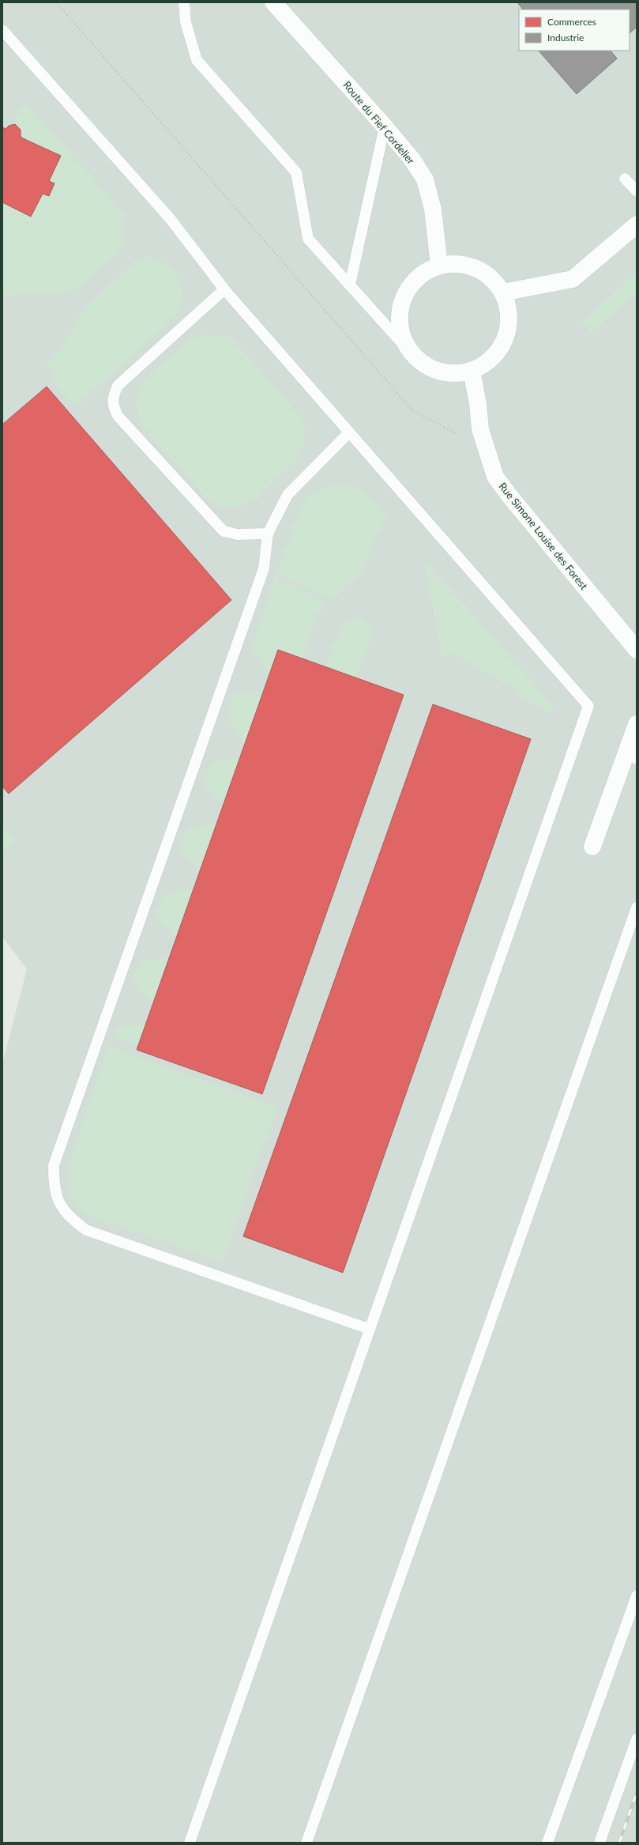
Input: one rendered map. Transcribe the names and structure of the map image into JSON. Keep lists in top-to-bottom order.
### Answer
{
  "streets": {
    "street": ["Route du Fief Cordelier", "Rue Simone Louise des Forest"]
  },
  "crossings": [
    ["Route du Fief Cordelier", "Rue Simone Louise des Forest"]
  ],
  "legend": ["Commerces", "Industrie"]
}
